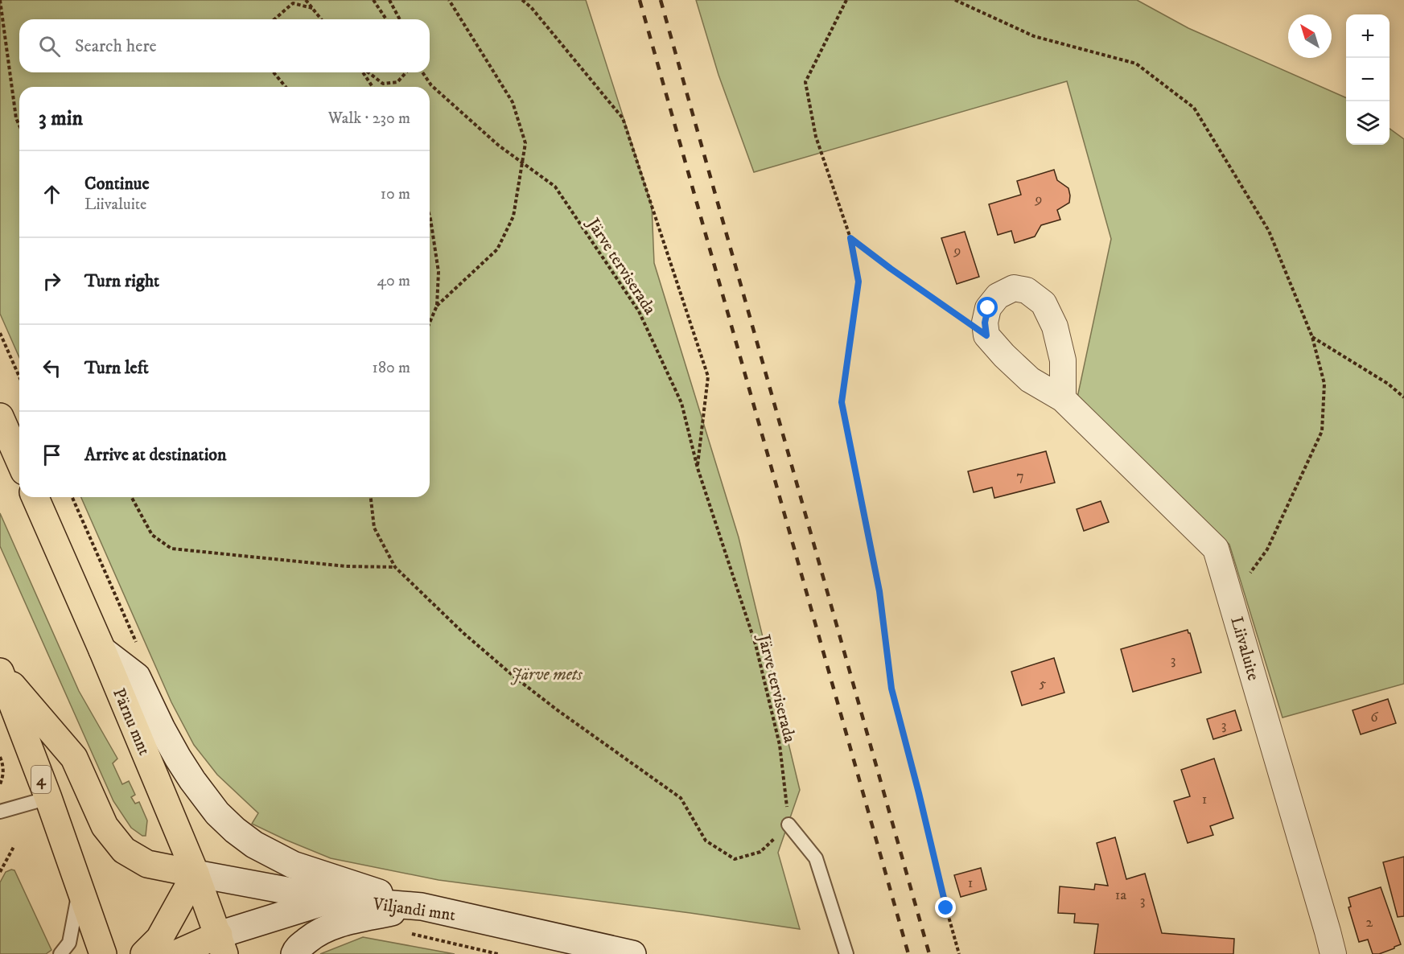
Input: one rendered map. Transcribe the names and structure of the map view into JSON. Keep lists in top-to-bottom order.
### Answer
{
  "streets": {
    "highway": ["Pärnu mnt", "4"],
    "main road": ["Viljandi mnt"],
    "street": ["Liivaluite"],
    "path": ["Järve terviserada"]
  },
  "crossings": [
    ["Pärnu mnt", "Viljandi mnt"]
  ],
  "parks": ["Järve mets"],
  "house_numbers": [
    "9",
    "9",
    "7",
    "3",
    "5",
    "6",
    "3",
    "1",
    "1",
    "1a",
    "3",
    "2"
  ],
  "north": "top left",
  "page": {
    "map_buttons": ["+", "−"],
    "search": "Search here",
    "heading": ["3 min", "Walk · 230 m"],
    "list": [
      ["Continue", "Liivaluite", "10 m"],
      ["Turn right", "40 m"],
      ["Turn left", "180 m"],
      "Arrive at destination"
    ]
  }
}
